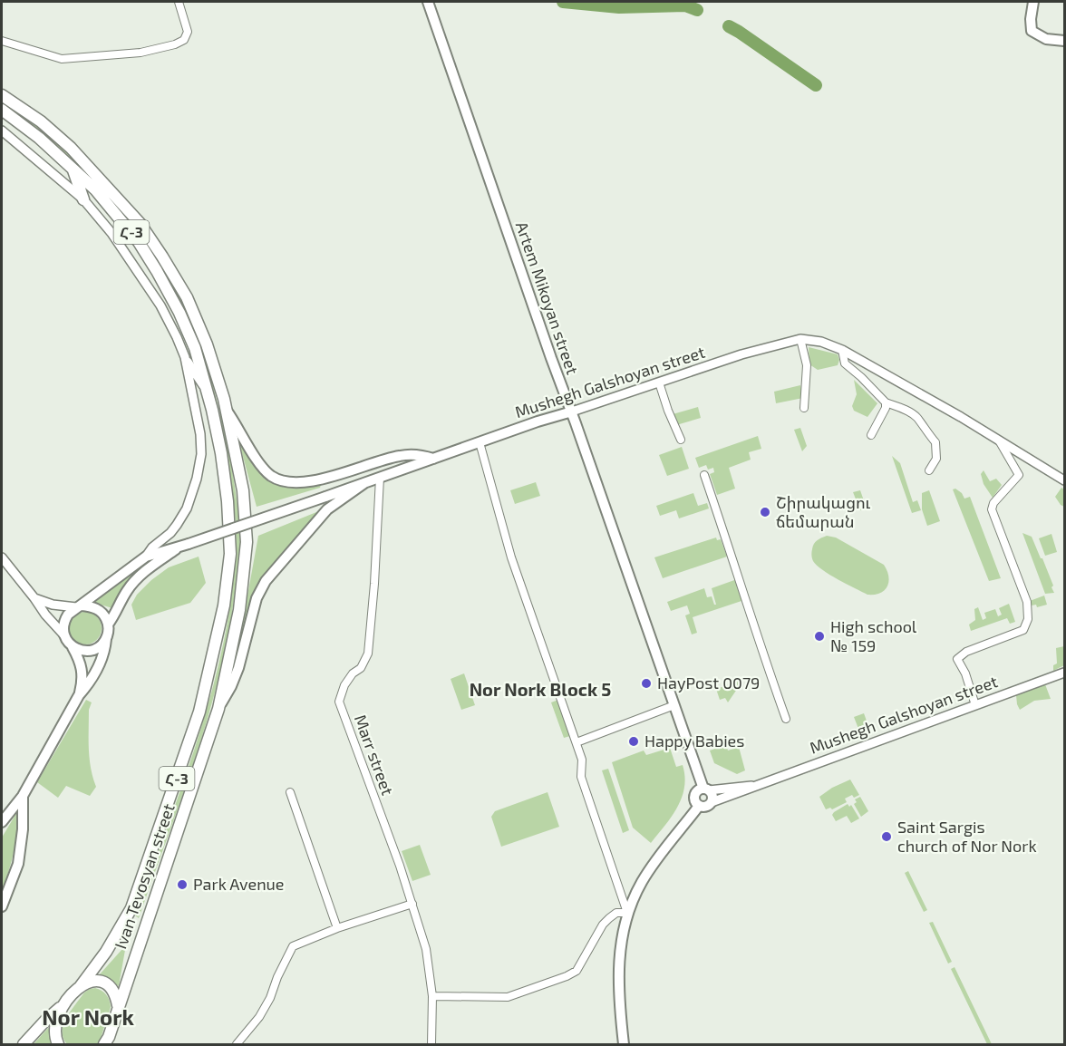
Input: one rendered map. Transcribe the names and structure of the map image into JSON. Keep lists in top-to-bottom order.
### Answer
{
  "streets": {
    "main road": [
      "Հ-3",
      "Artem Mikoyan street",
      "Mushegh Galshoyan street",
      "Ivan Tevosyan street"
    ],
    "street": ["Marr street"]
  },
  "crossings": [
    ["Artem Mikoyan street", "Mushegh Galshoyan street"],
    ["Mushegh Galshoyan street", "Marr street"]
  ],
  "districts": ["Nor Nork Block 5", "Nor Nork"],
  "places": [
    "Շիրակացու ճեմարան",
    "High school № 159",
    "HayPost 0079",
    "Happy Babies",
    "Saint Sargis church of Nor Nork",
    "Park Avenue"
  ]
}
